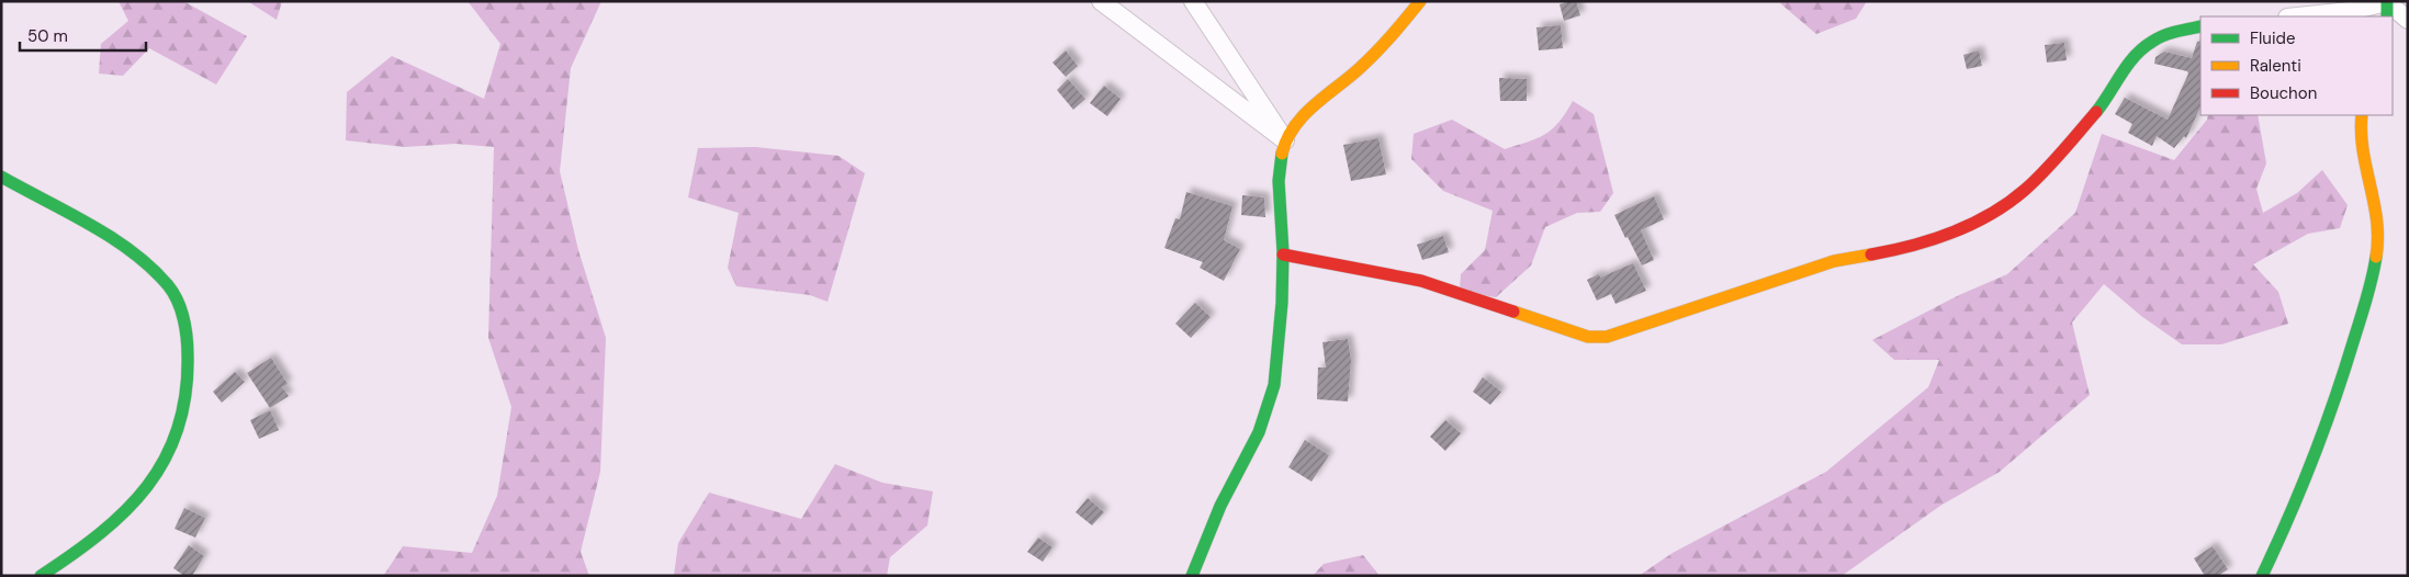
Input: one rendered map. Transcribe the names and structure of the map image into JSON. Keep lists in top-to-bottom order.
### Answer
{
  "legend": ["Fluide", "Ralenti", "Bouchon"],
  "scale_bar": "50 m"
}
